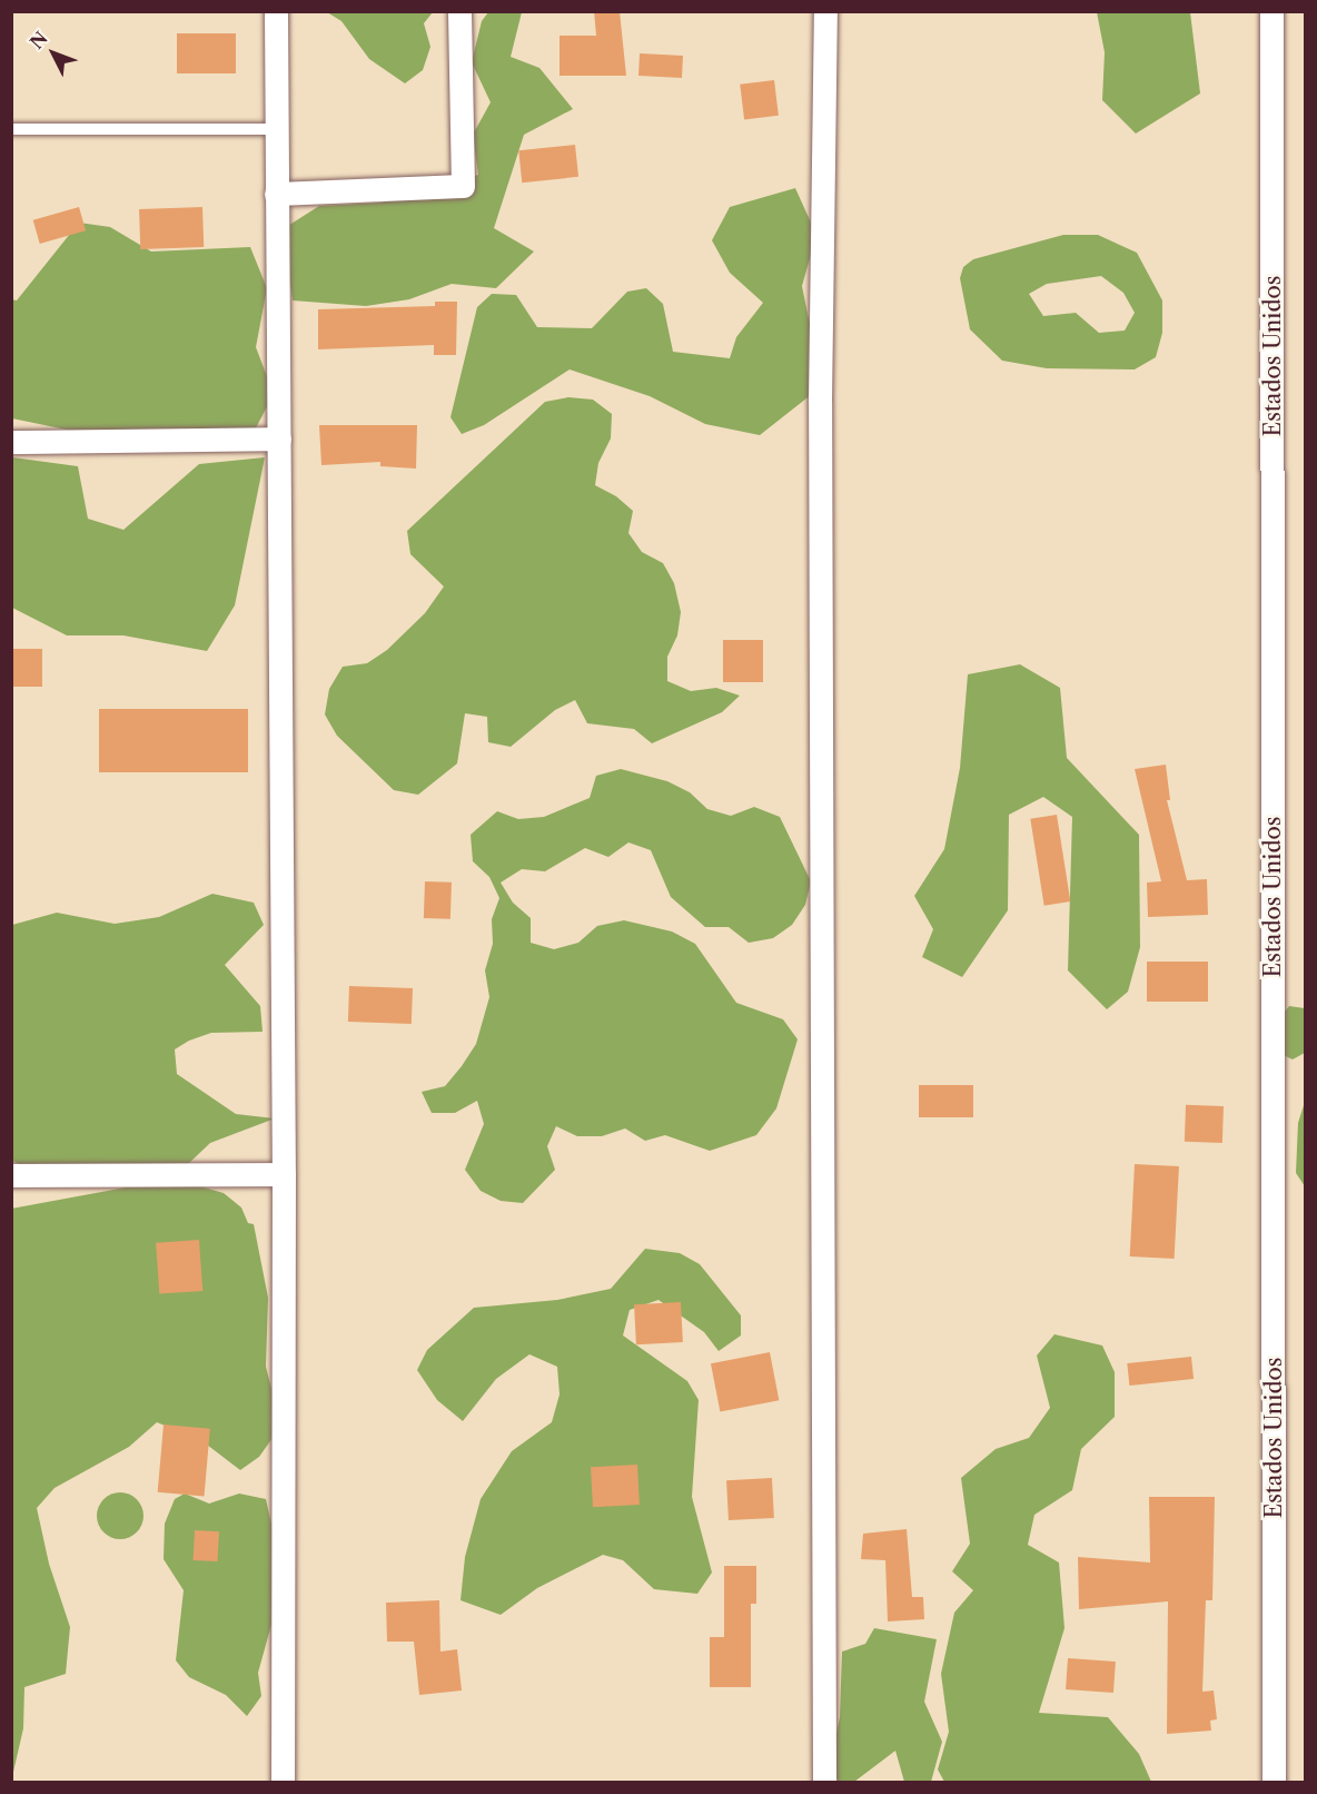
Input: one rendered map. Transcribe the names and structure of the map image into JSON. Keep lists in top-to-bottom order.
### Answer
{
  "streets": {
    "street": ["Estados Unidos"]
  },
  "north": "top left"
}
